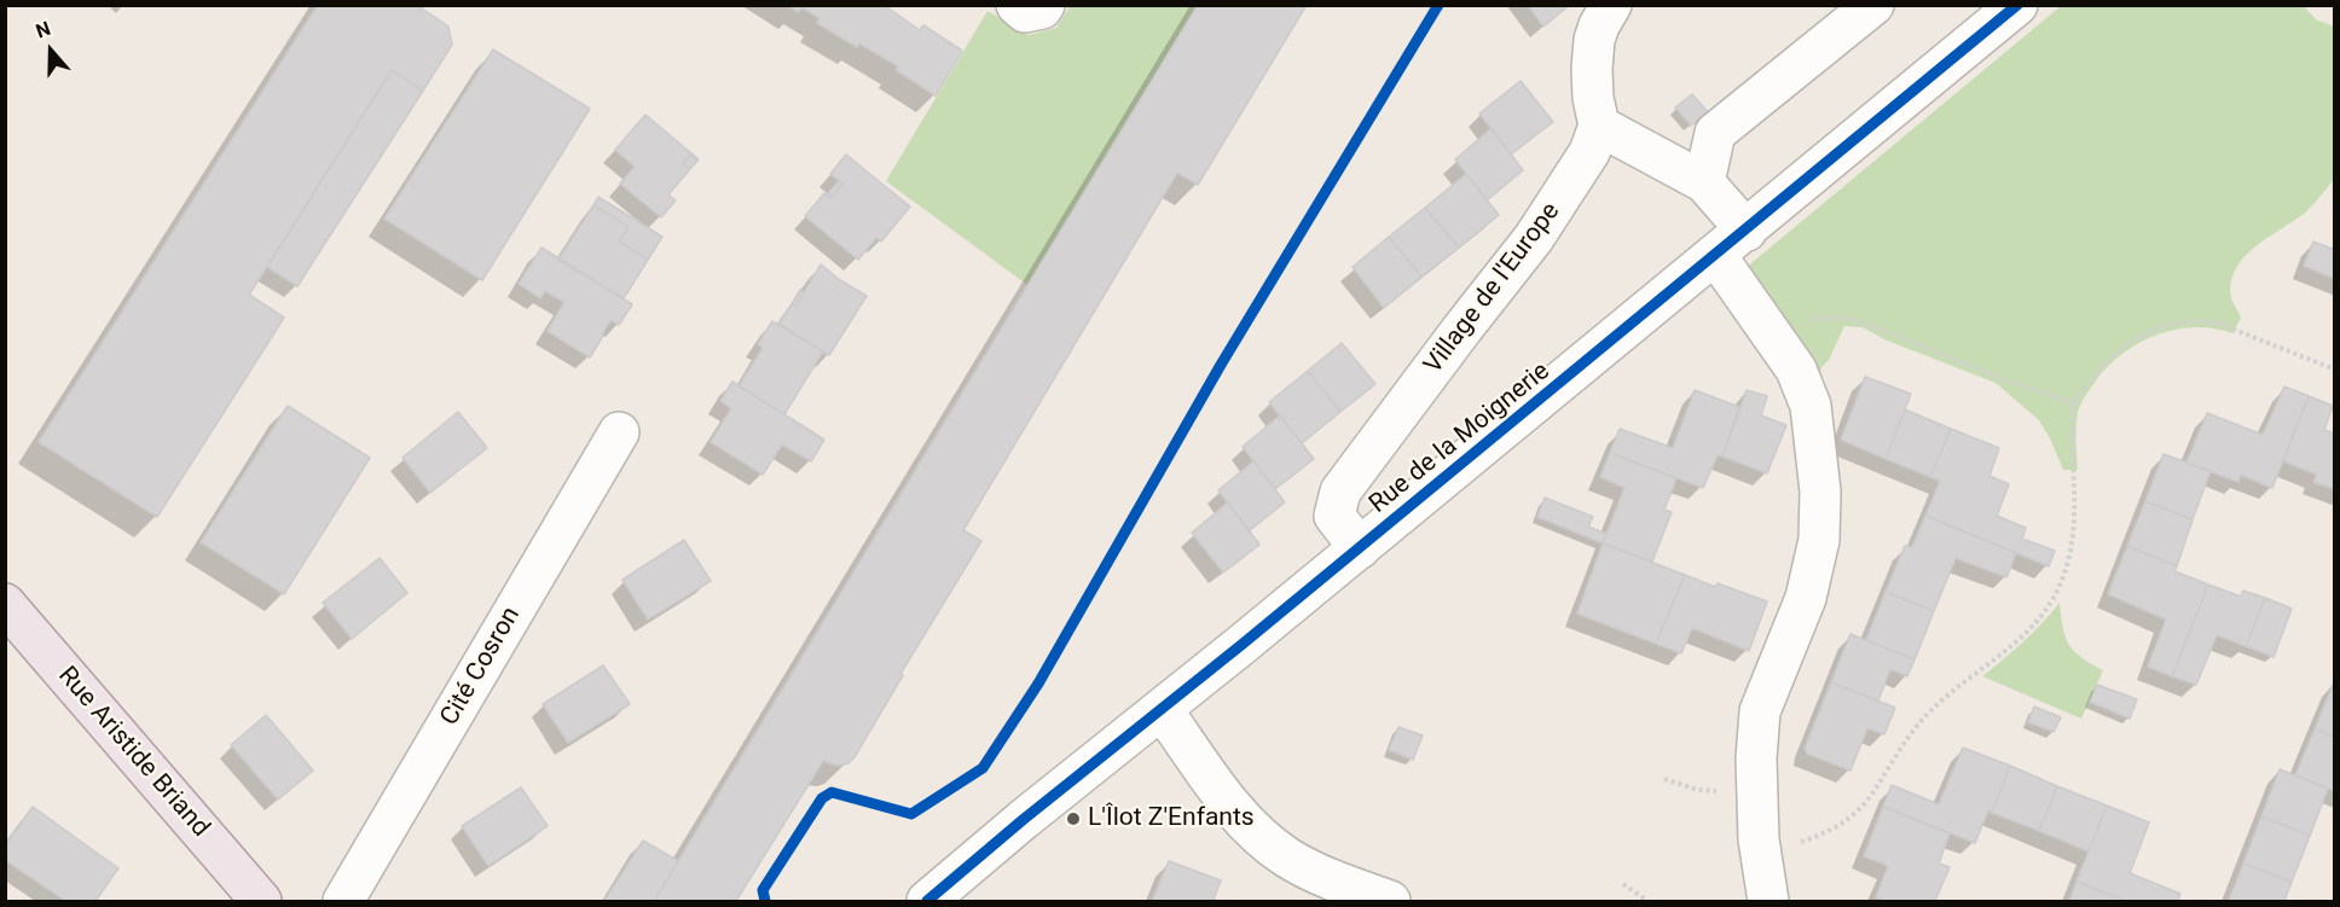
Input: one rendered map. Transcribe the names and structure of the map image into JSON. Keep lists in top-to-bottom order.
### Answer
{
  "streets": {
    "main road": ["Rue Aristide Briand"],
    "street": ["Village de l'Europe", "Rue de la Moignerie", "Cité Cosron"]
  },
  "crossings": [
    ["Village de l'Europe", "Rue de la Moignerie"]
  ],
  "places": ["L'Îlot Z'Enfants"],
  "north": "top"
}
